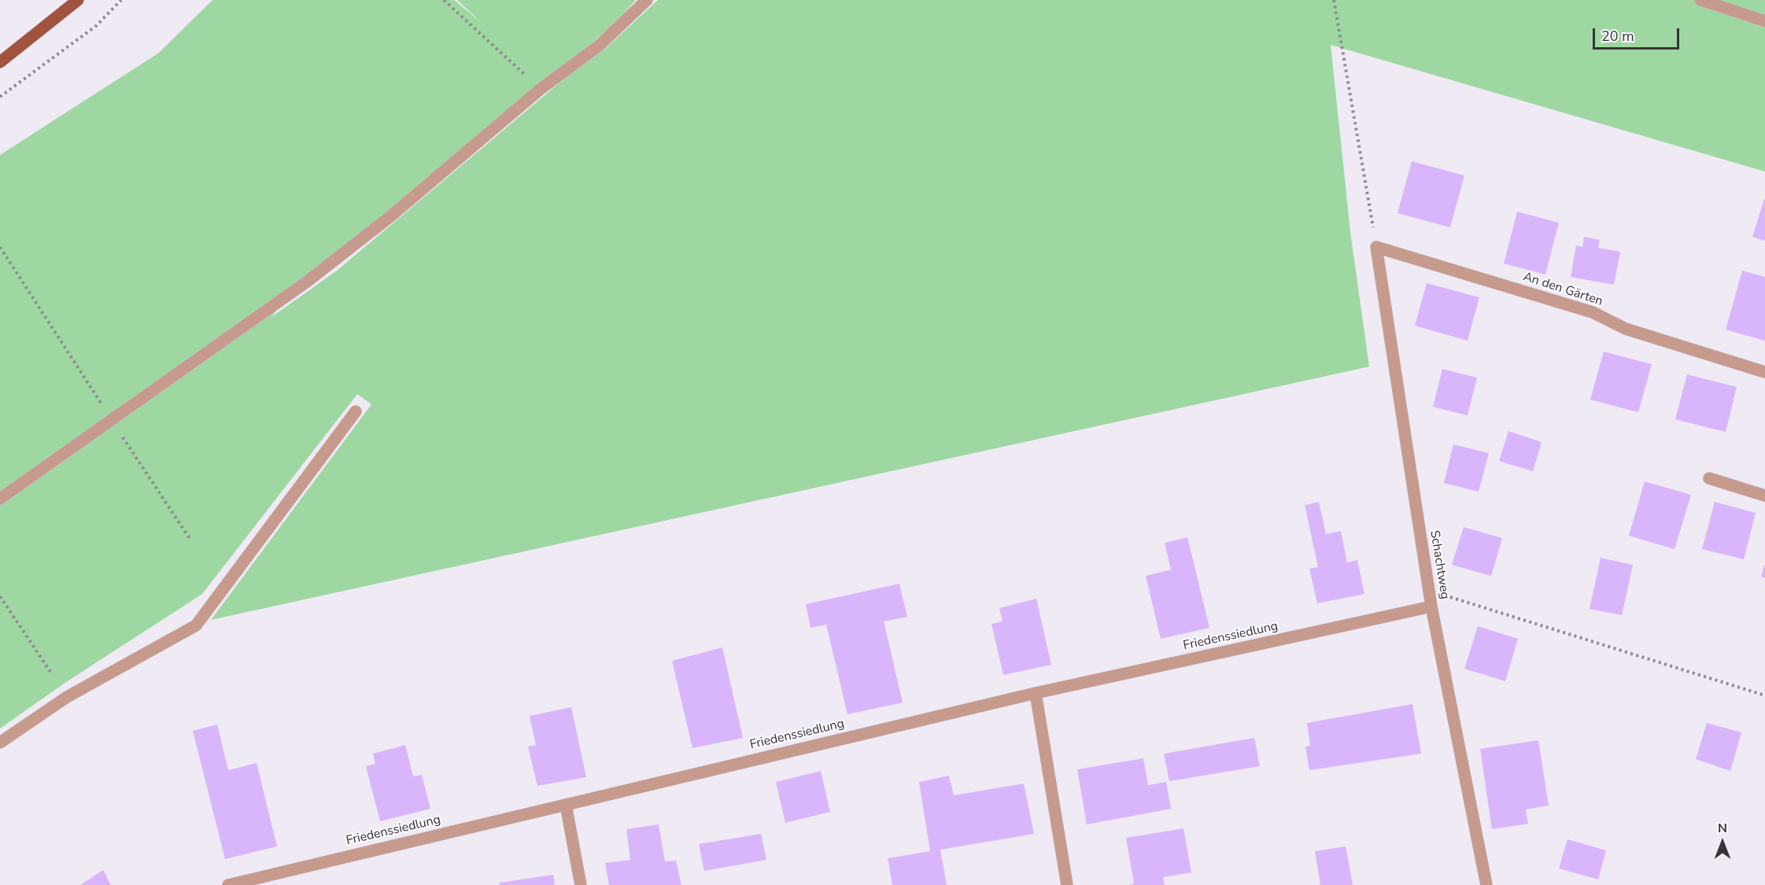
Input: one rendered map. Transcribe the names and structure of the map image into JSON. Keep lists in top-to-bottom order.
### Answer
{
  "streets": {
    "street": ["An den Gärten", "Schachtweg", "Friedenssiedlung"]
  },
  "crossings": [
    ["An den Gärten", "Schachtweg"],
    ["Schachtweg", "Friedenssiedlung"]
  ],
  "scale_bar": "20 m",
  "north": "top"
}
